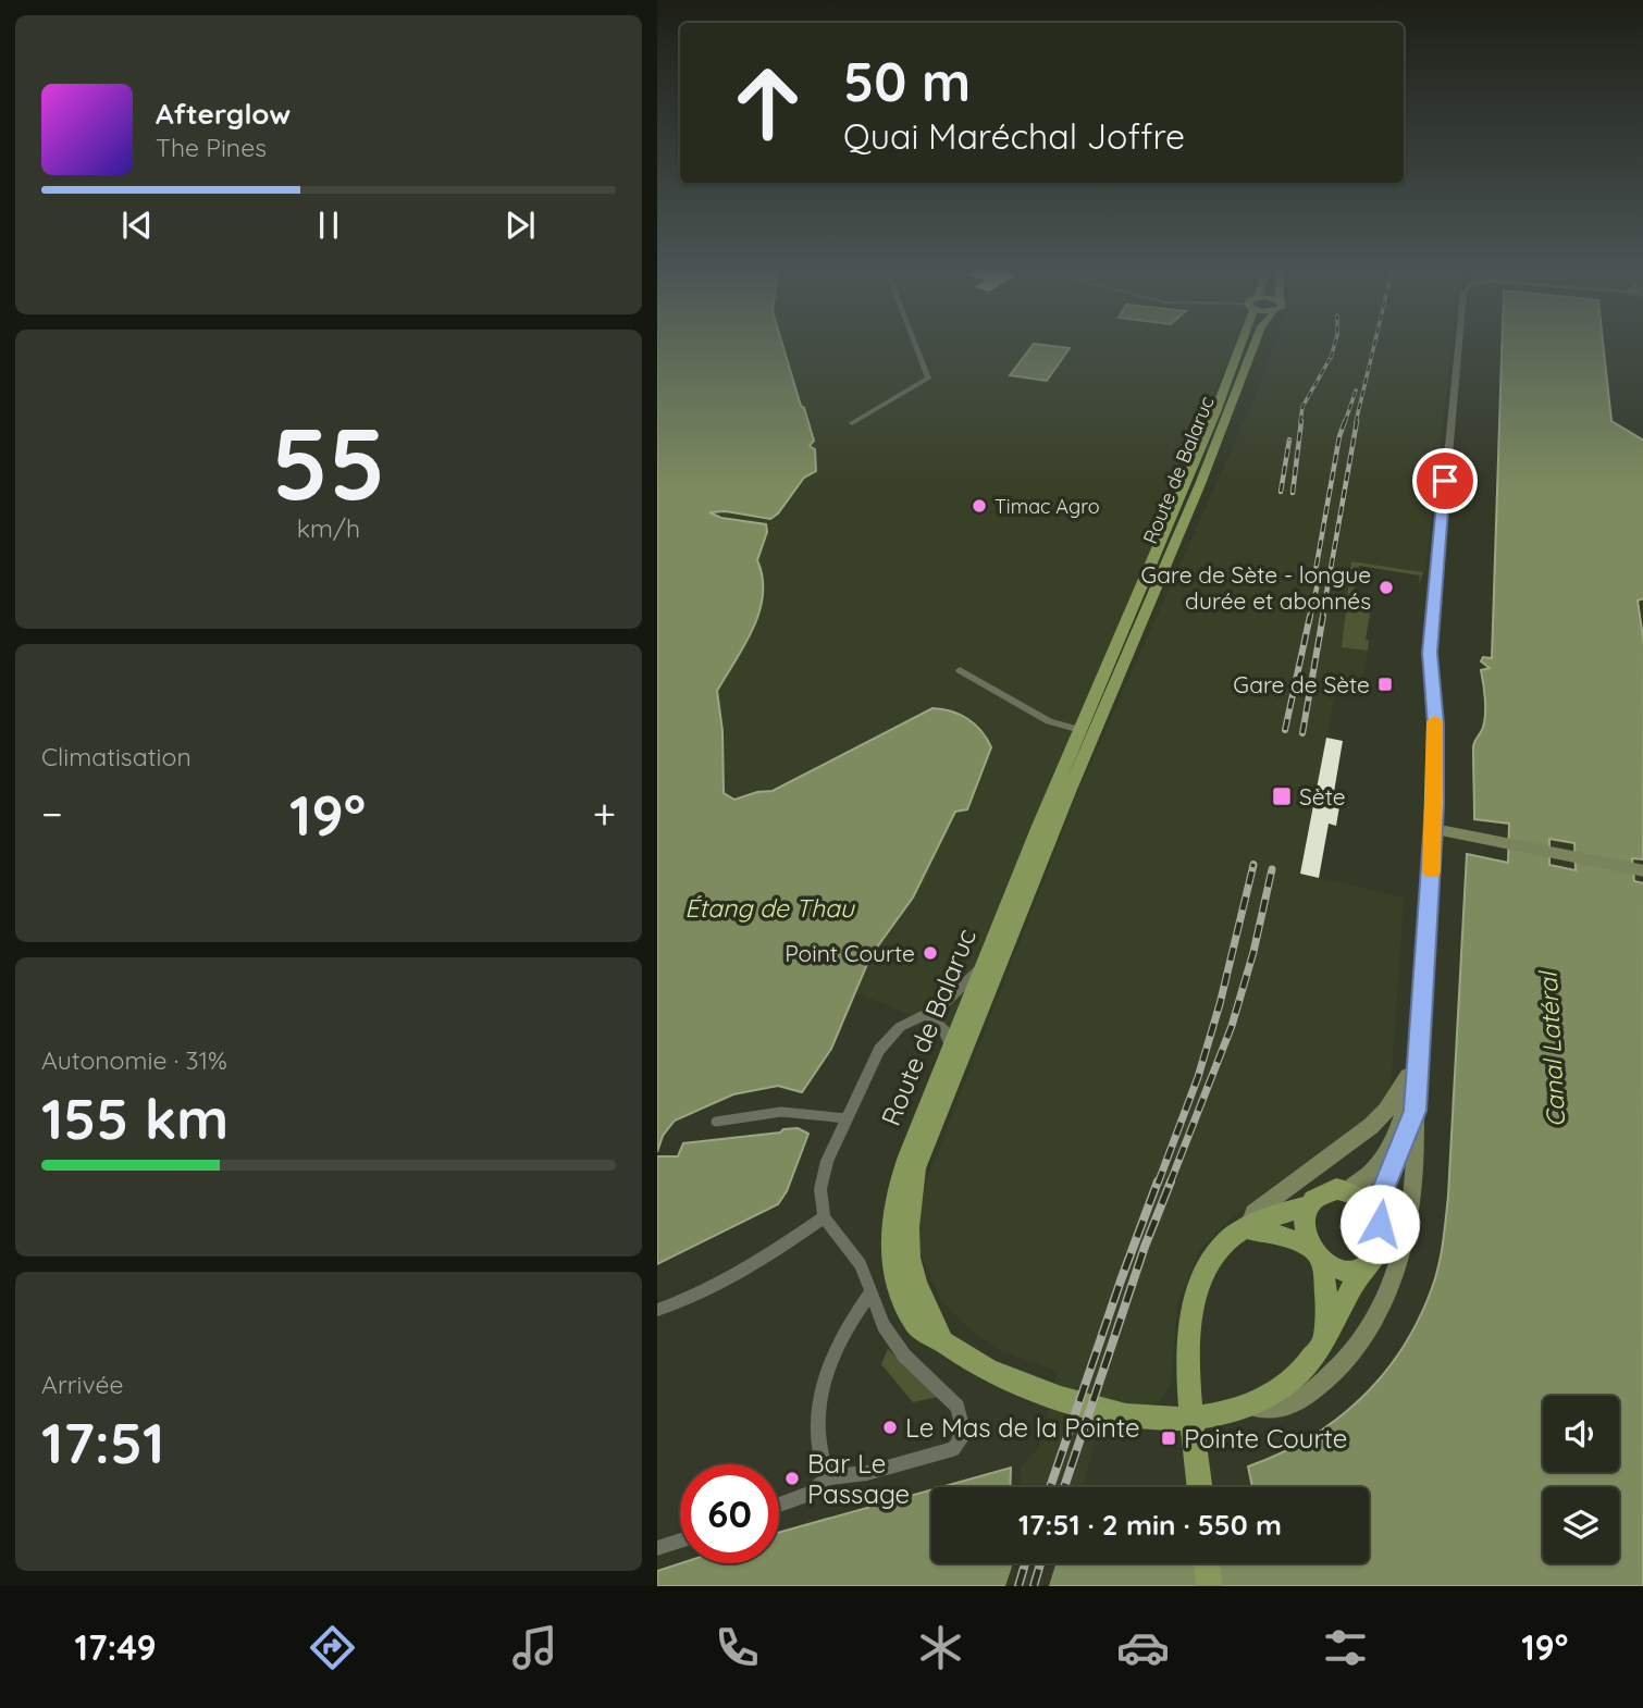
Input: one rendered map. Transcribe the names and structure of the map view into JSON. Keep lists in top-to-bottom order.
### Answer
{
  "streets": {
    "main road": ["Route de Balaruc"]
  },
  "water": ["Étang de Thau", "Canal Latéral"],
  "places": {
    "other": [
      "Timac Agro",
      "Gare de Sète - longue durée et abonnés",
      "Point Courte",
      "Le Mas de la Pointe",
      "Bar Le Passage"
    ],
    "transit": ["Gare de Sète", "Sète", "Pointe Courte"]
  },
  "page": {
    "turn": ["50 m", "Quai Maréchal Joffre"],
    "song": ["Afterglow", "The Pines"],
    "tile": [
      ["55", "km/h"],
      "Climatisation",
      ["Autonomie · 31%", "155 km"],
      ["Arrivée", "17:51"]
    ],
    "heat": ["−", "19°", "+"],
    "limit": "60",
    "trip": "17:51 · 2 min · 550 m",
    "tabs": ["17:49", "19°"]
  }
}
